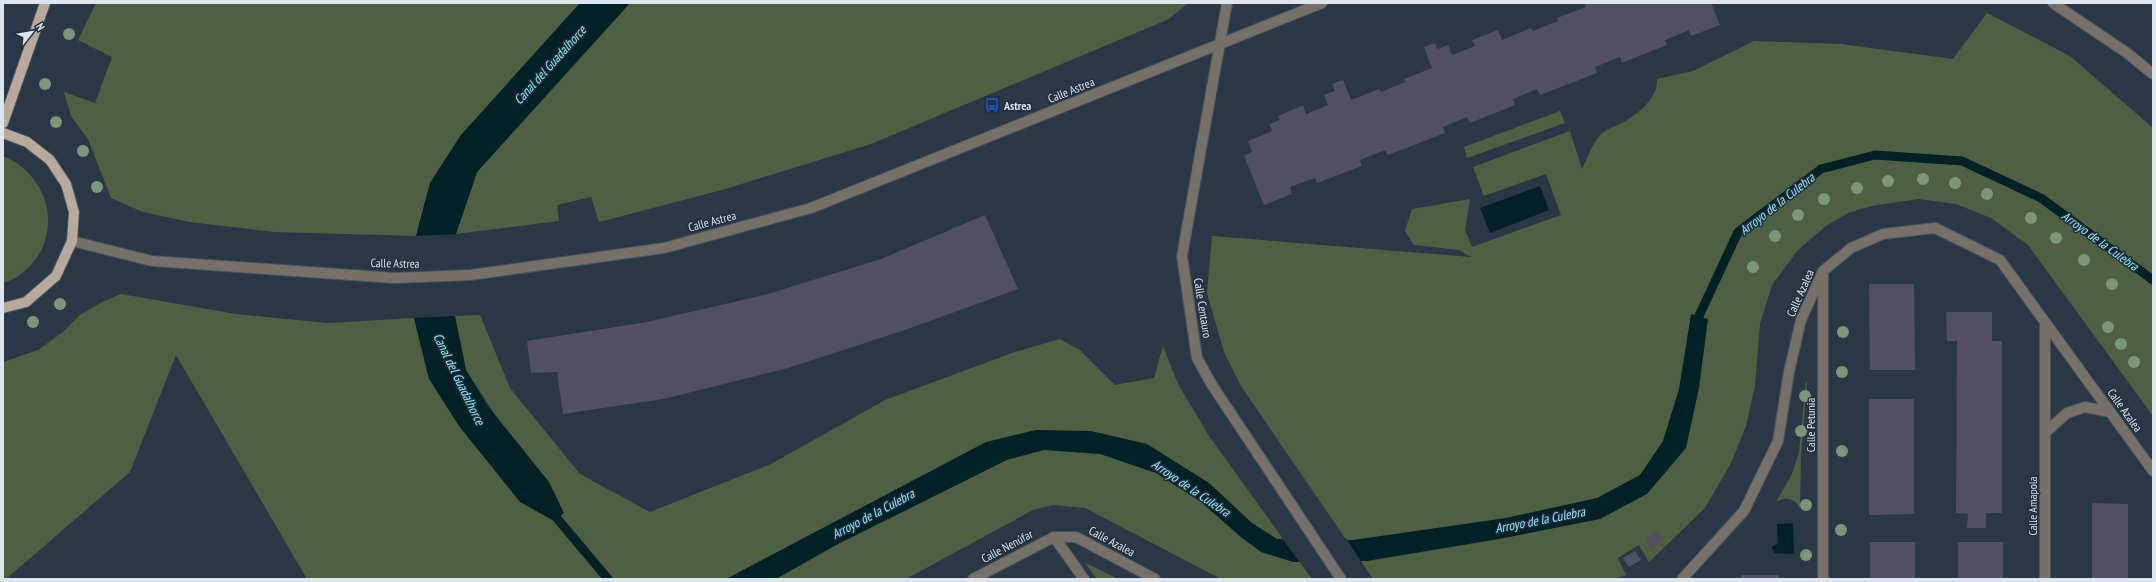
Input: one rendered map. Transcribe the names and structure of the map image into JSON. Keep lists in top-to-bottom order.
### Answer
{
  "streets": {
    "street": [
      "Calle Astrea",
      "Calle Azalea",
      "Calle Centauro",
      "Calle Petunia",
      "Calle Amapola",
      "Calle Nenúfar"
    ]
  },
  "crossings": [
    ["Calle Astrea", "Calle Centauro"],
    ["Calle Azalea", "Calle Petunia"],
    ["Calle Azalea", "Calle Amapola"],
    ["Calle Azalea", "Calle Nenúfar"]
  ],
  "water": ["Canal del Guadalhorce", "Arroyo de la Culebra"],
  "places": {
    "bus stop": ["Astrea"]
  },
  "north": "top right"
}
